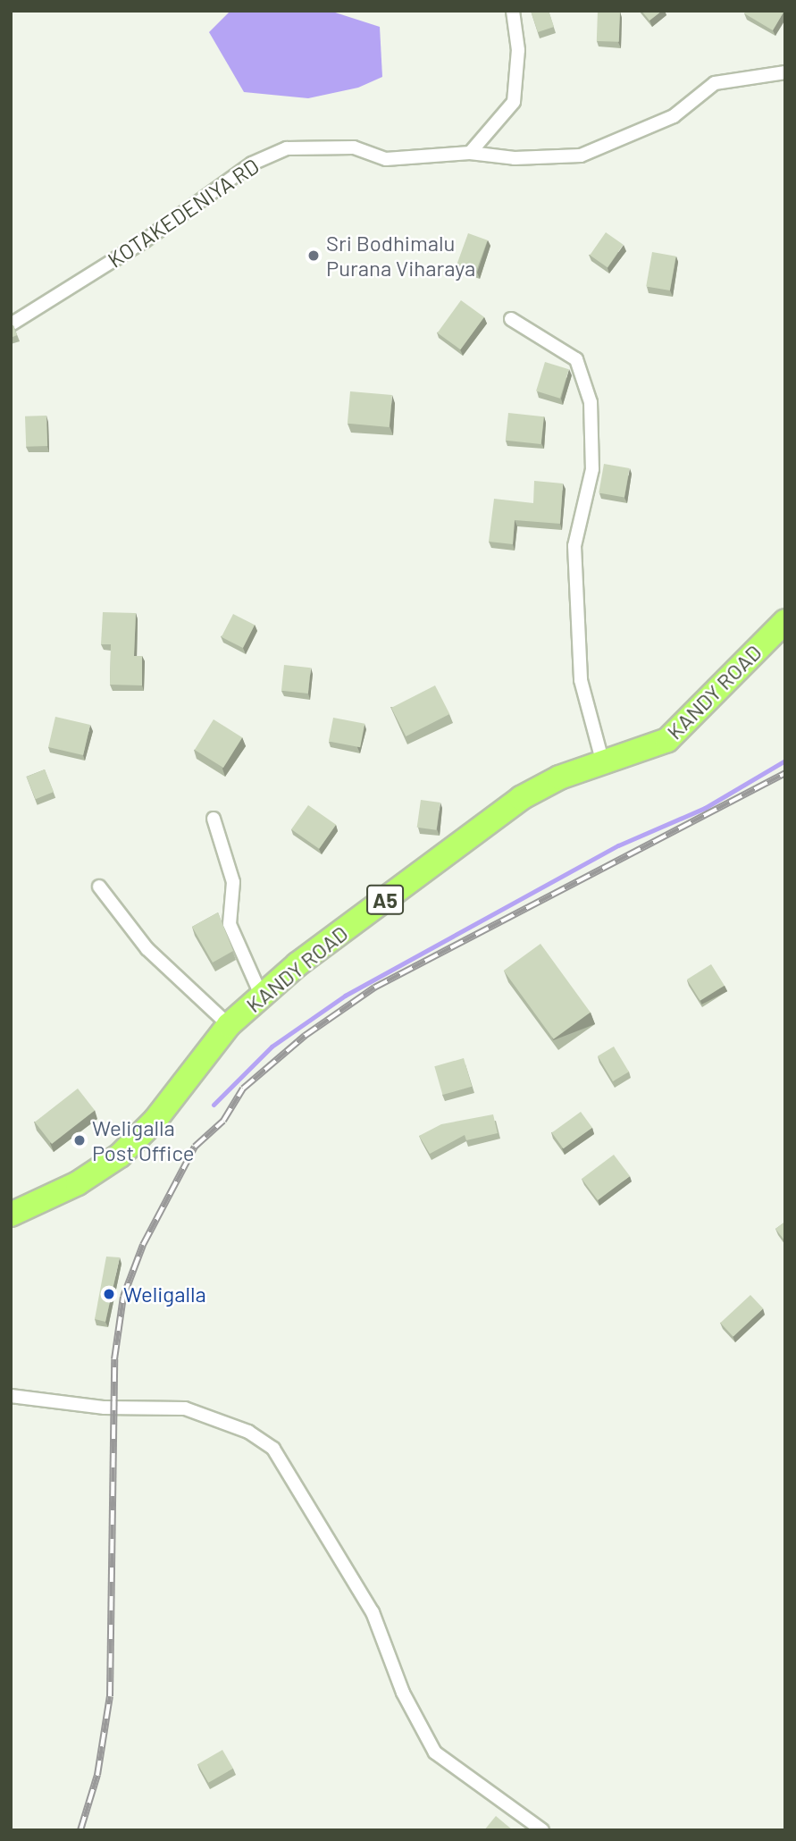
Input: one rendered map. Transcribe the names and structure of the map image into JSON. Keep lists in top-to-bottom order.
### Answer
{
  "streets": {
    "highway": ["KANDY ROAD", "A5"],
    "street": ["KOTAKEDENIYA RD"]
  },
  "places": ["Sri Bodhimalu Purana Viharaya", "Weligalla Post Office", "Weligalla"]
}
